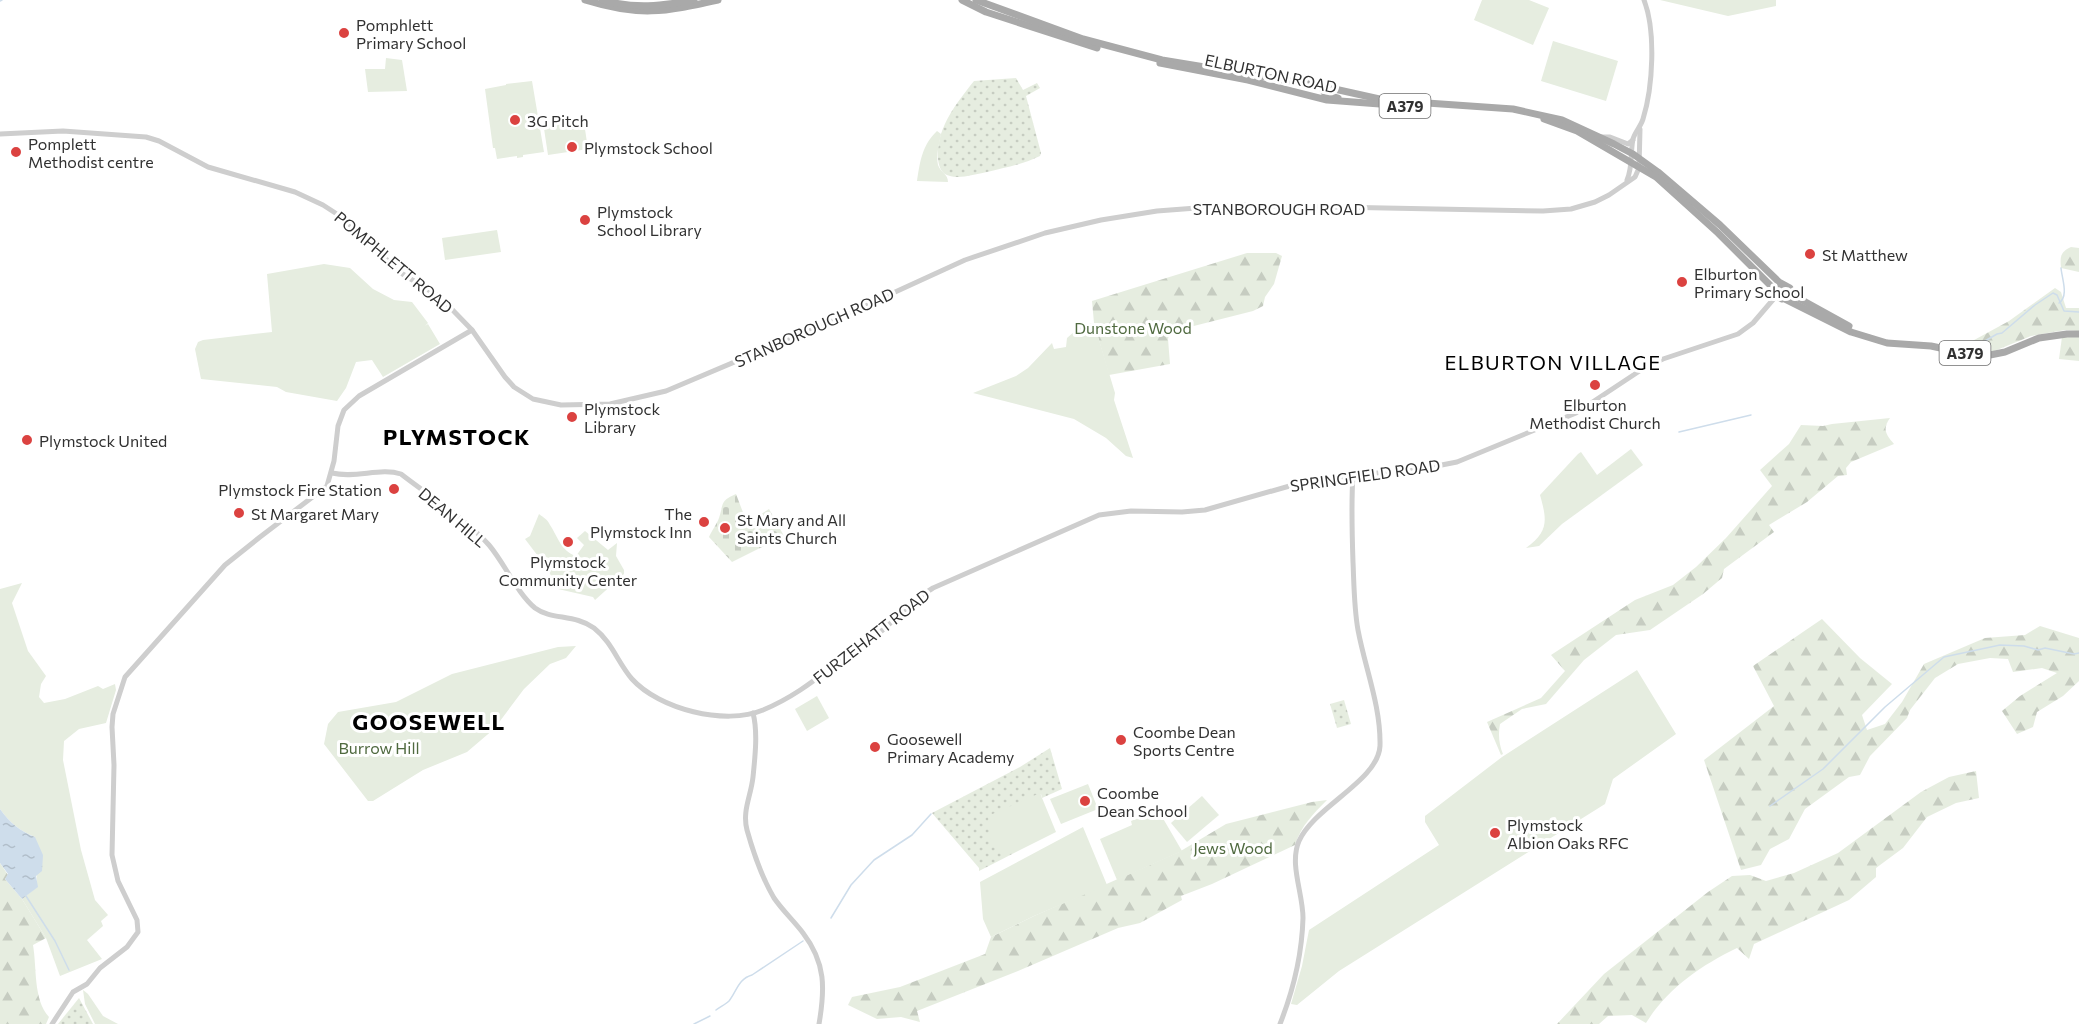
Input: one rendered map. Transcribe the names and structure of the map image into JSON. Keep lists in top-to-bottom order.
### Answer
{
  "streets": {
    "main road": ["ELBURTON ROAD", "A379"],
    "street": [
      "STANBOROUGH ROAD",
      "POMPHLETT ROAD",
      "SPRINGFIELD ROAD",
      "DEAN HILL",
      "FURZEHATT ROAD"
    ]
  },
  "crossings": [
    ["ELBURTON ROAD", "A379"],
    ["ELBURTON ROAD", "STANBOROUGH ROAD"],
    ["ELBURTON ROAD", "SPRINGFIELD ROAD"],
    ["A379", "SPRINGFIELD ROAD"],
    ["STANBOROUGH ROAD", "POMPHLETT ROAD"],
    ["SPRINGFIELD ROAD", "FURZEHATT ROAD"],
    ["DEAN HILL", "FURZEHATT ROAD"]
  ],
  "districts": ["ELBURTON VILLAGE", "PLYMSTOCK", "GOOSEWELL"],
  "parks": ["Dunstone Wood", "Burrow Hill", "Jews Wood"],
  "places": [
    "Pomphlett Primary School",
    "3G Pitch",
    "Plymstock School",
    "Pomplett Methodist centre",
    "Plymstock School Library",
    "St Matthew",
    "Elburton Primary School",
    "Elburton Methodist Church",
    "Plymstock Library",
    "Plymstock United",
    "Plymstock Fire Station",
    "St Margaret Mary",
    "The Plymstock Inn",
    "St Mary and All Saints Church",
    "Plymstock Community Center",
    "Coombe Dean Sports Centre",
    "Goosewell Primary Academy",
    "Coombe Dean School",
    "Plymstock Albion Oaks RFC"
  ]
}
